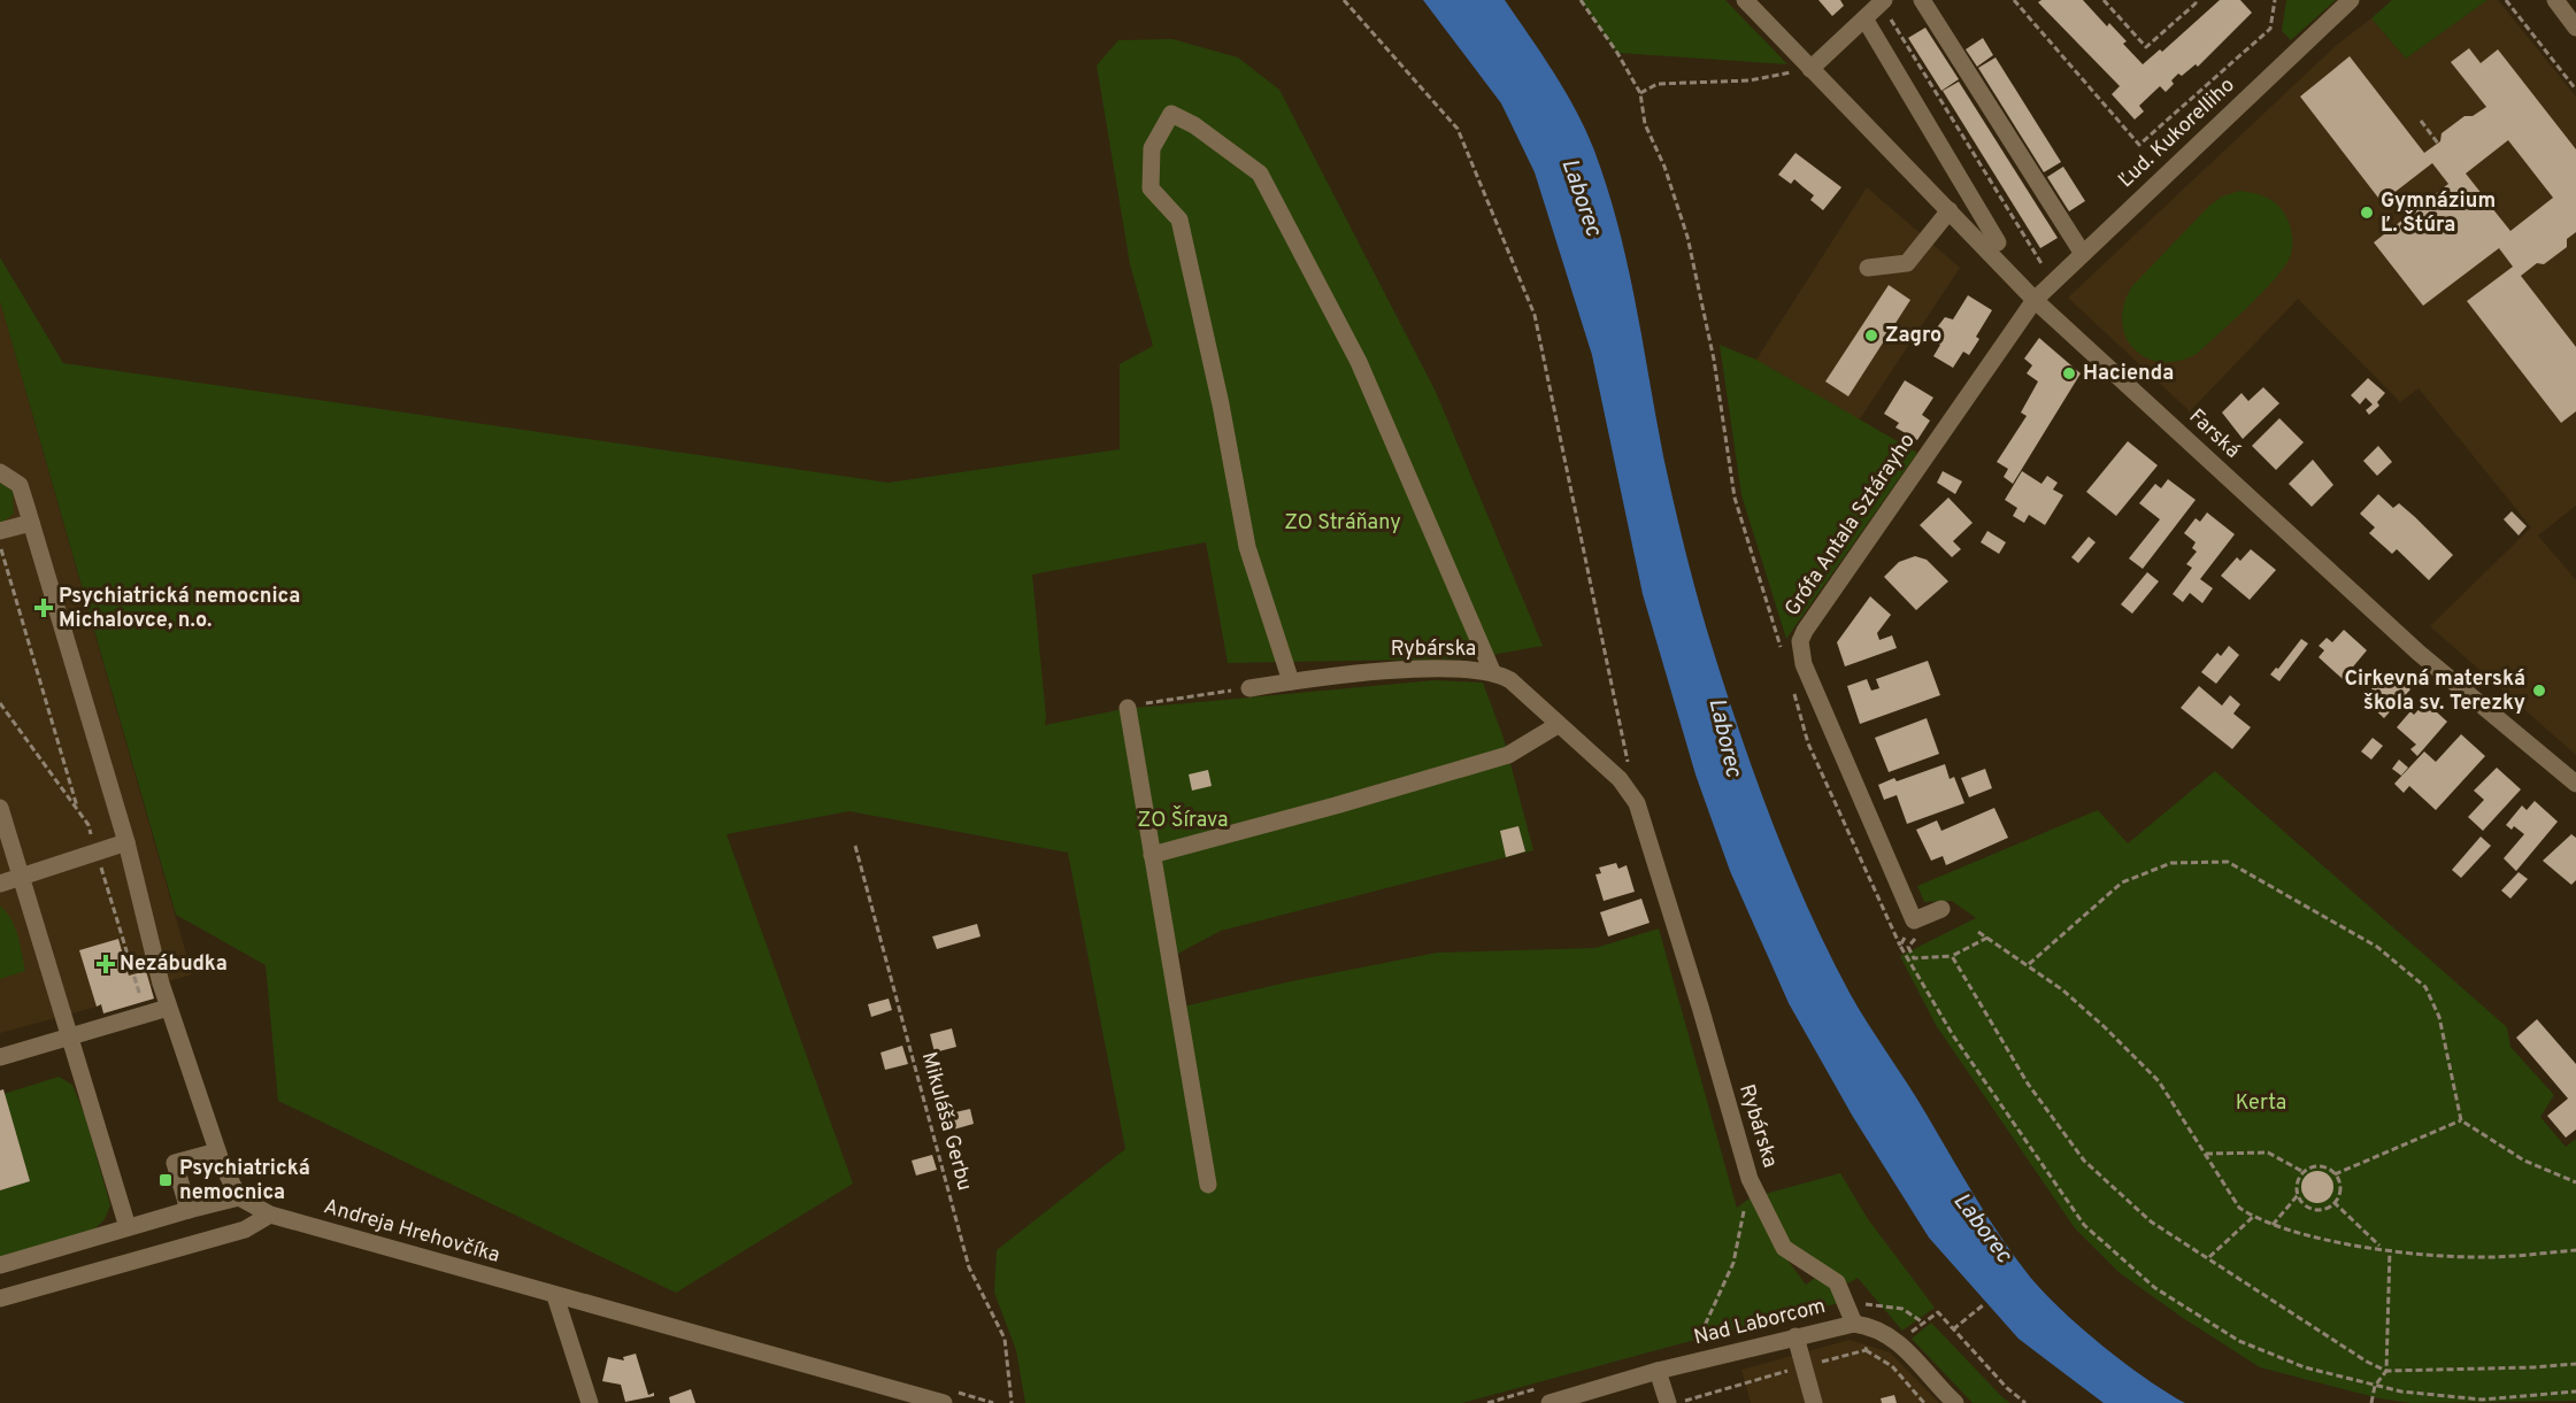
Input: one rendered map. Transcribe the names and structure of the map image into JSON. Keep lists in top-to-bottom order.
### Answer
{
  "streets": {
    "street": [
      "Ľud. Kukorelliho",
      "Farská",
      "Grófa Antala Sztárayho",
      "Rybárska",
      "Andreja Hrehovčíka",
      "Nad Laborcom"
    ],
    "path": ["Mikuláša Gerbu"]
  },
  "crossings": [
    ["Ľud. Kukorelliho", "Farská"],
    ["Ľud. Kukorelliho", "Grófa Antala Sztárayho"],
    ["Farská", "Grófa Antala Sztárayho"],
    ["Rybárska", "Nad Laborcom"]
  ],
  "water": ["Laborec"],
  "parks": ["ZO Stráňany", "ZO Šírava", "Kerta"],
  "places": {
    "other": [
      "Gymnázium Ľ. Štúra",
      "Zagro",
      "Hacienda",
      "Cirkevná materská škola sv. Terezky"
    ],
    "health": ["Psychiatrická nemocnica Michalovce, n.o.", "Nezábudka"],
    "transit": ["Psychiatrická nemocnica"]
  }
}
